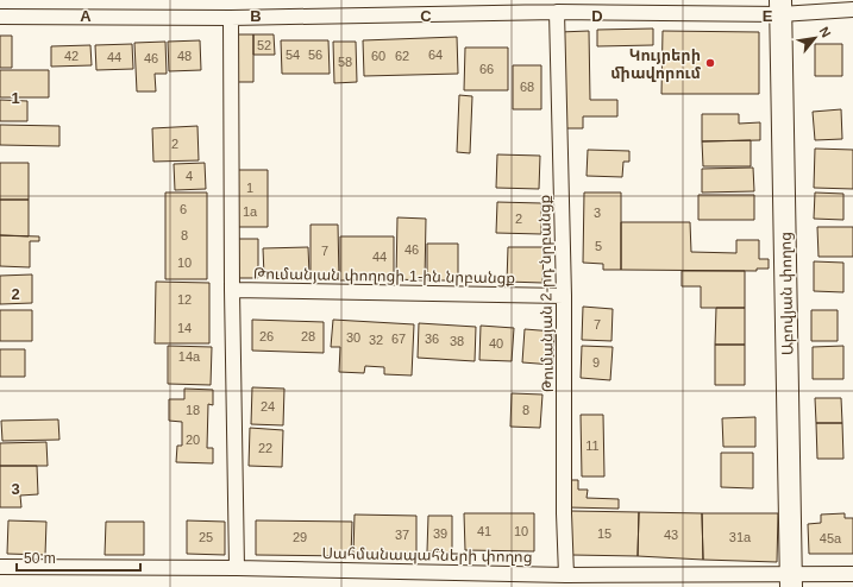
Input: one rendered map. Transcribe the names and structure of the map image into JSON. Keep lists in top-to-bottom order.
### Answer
{
  "streets": {
    "main road": ["Աբովյան փողոց"],
    "street": ["Թումանյան փողոցի 1-ին նրբանցք", "Թումանյան 2-րդ նրբանցք", "Սահմանապահների փողոց"]
  },
  "crossings": [
    ["Թումանյան փողոցի 1-ին նրբանցք", "Թումանյան 2-րդ նրբանցք"],
    ["Թումանյան փողոցի 1-ին նրբանցք", "Սահմանապահների փողոց"],
    ["Թումանյան 2-րդ նրբանցք", "Սահմանապահների փողոց"],
    ["Աբովյան փողոց", "Սահմանապահների փողոց"]
  ],
  "places": ["Կույրերի միավորում"],
  "house_numbers": [
    "52",
    "54",
    "56",
    "64",
    "42",
    "48",
    "60",
    "62",
    "44",
    "46",
    "58",
    "66",
    "68",
    "2",
    "4",
    "1",
    "6",
    "1a",
    "3",
    "2",
    "8",
    "5",
    "46",
    "7",
    "44",
    "10",
    "12",
    "7",
    "14",
    "26",
    "28",
    "30",
    "67",
    "36",
    "32",
    "38",
    "40",
    "14a",
    "9",
    "24",
    "18",
    "8",
    "20",
    "11",
    "22",
    "41",
    "10",
    "39",
    "15",
    "37",
    "43",
    "25",
    "29",
    "31a",
    "45a"
  ],
  "scale_bar": "50 m",
  "north": "top right",
  "grid": {
    "columns": [
      "A",
      "B",
      "C",
      "D",
      "E"
    ],
    "rows": ["1", "2", "3"]
  }
}
